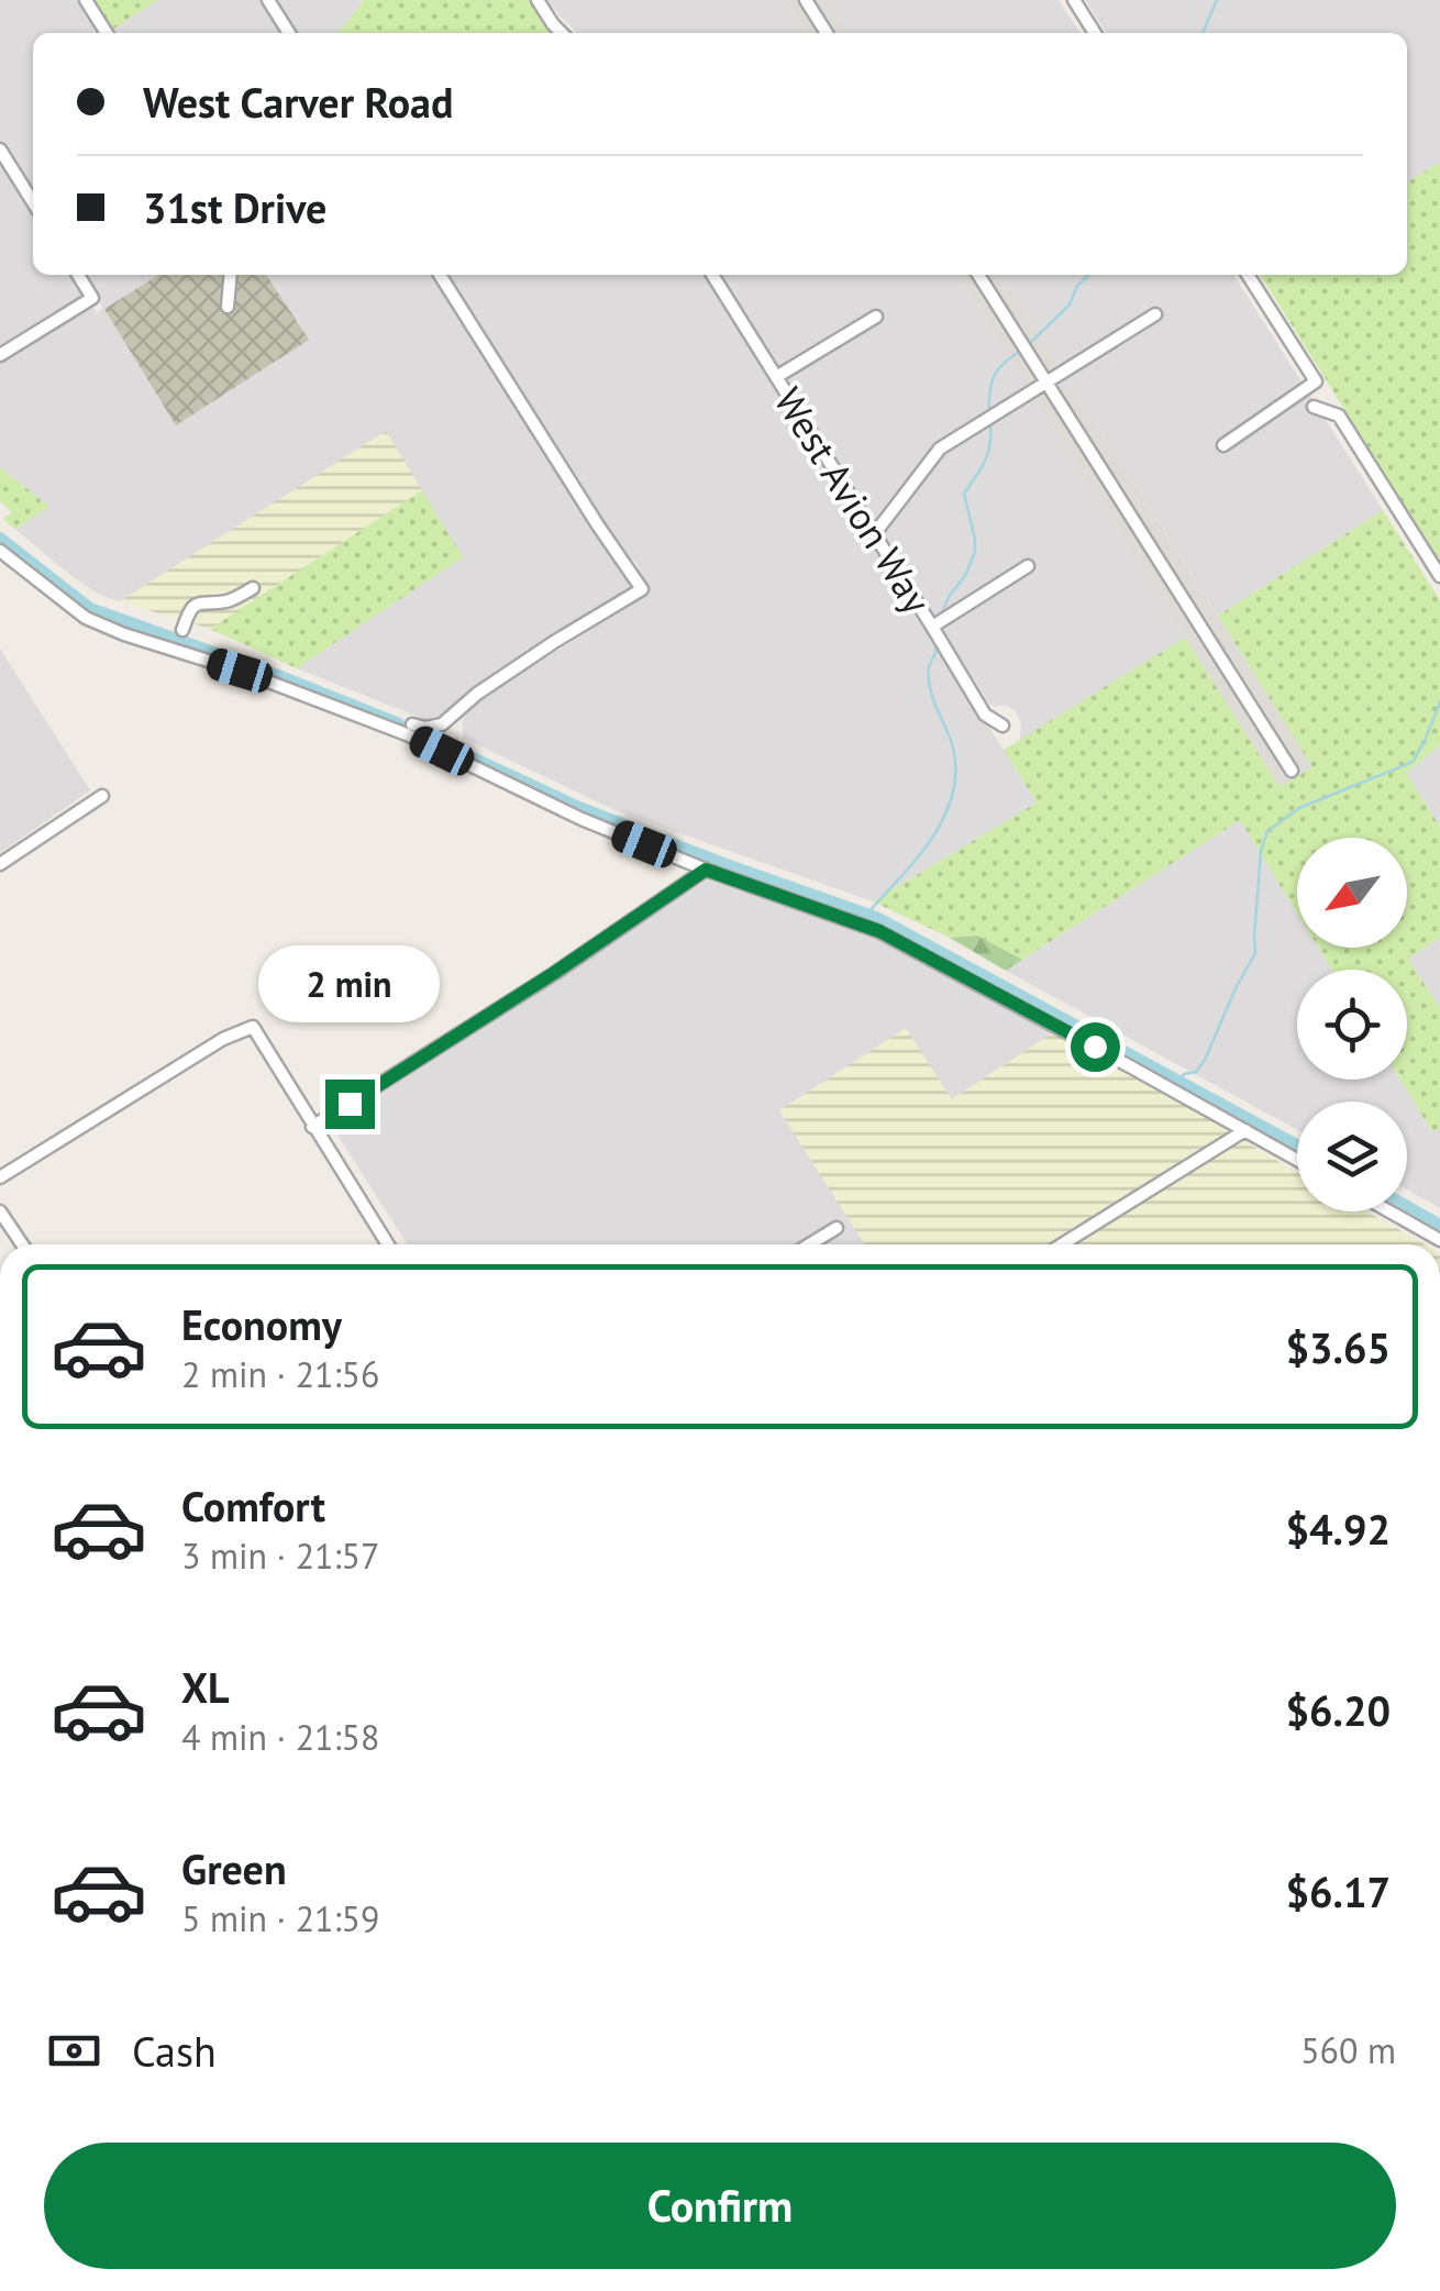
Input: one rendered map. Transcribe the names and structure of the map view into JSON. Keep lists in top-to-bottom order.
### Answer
{
  "streets": {
    "street": ["West Avion Way"]
  },
  "north": "bottom left",
  "page": {
    "banner": ["West Carver Road", "31st Drive"],
    "bubble": "2 min",
    "list": [
      {
        "name": "Economy",
        "note": "2 min · 21:56",
        "value": "$3.65"
      },
      {
        "name": "Comfort",
        "note": "3 min · 21:57",
        "value": "$4.92"
      },
      {
        "name": "XL",
        "note": "4 min · 21:58",
        "value": "$6.20"
      },
      {
        "name": "Green",
        "note": "5 min · 21:59",
        "value": "$6.17"
      }
    ],
    "pay": ["Cash", "560 m"],
    "buttons": "Confirm"
  }
}
